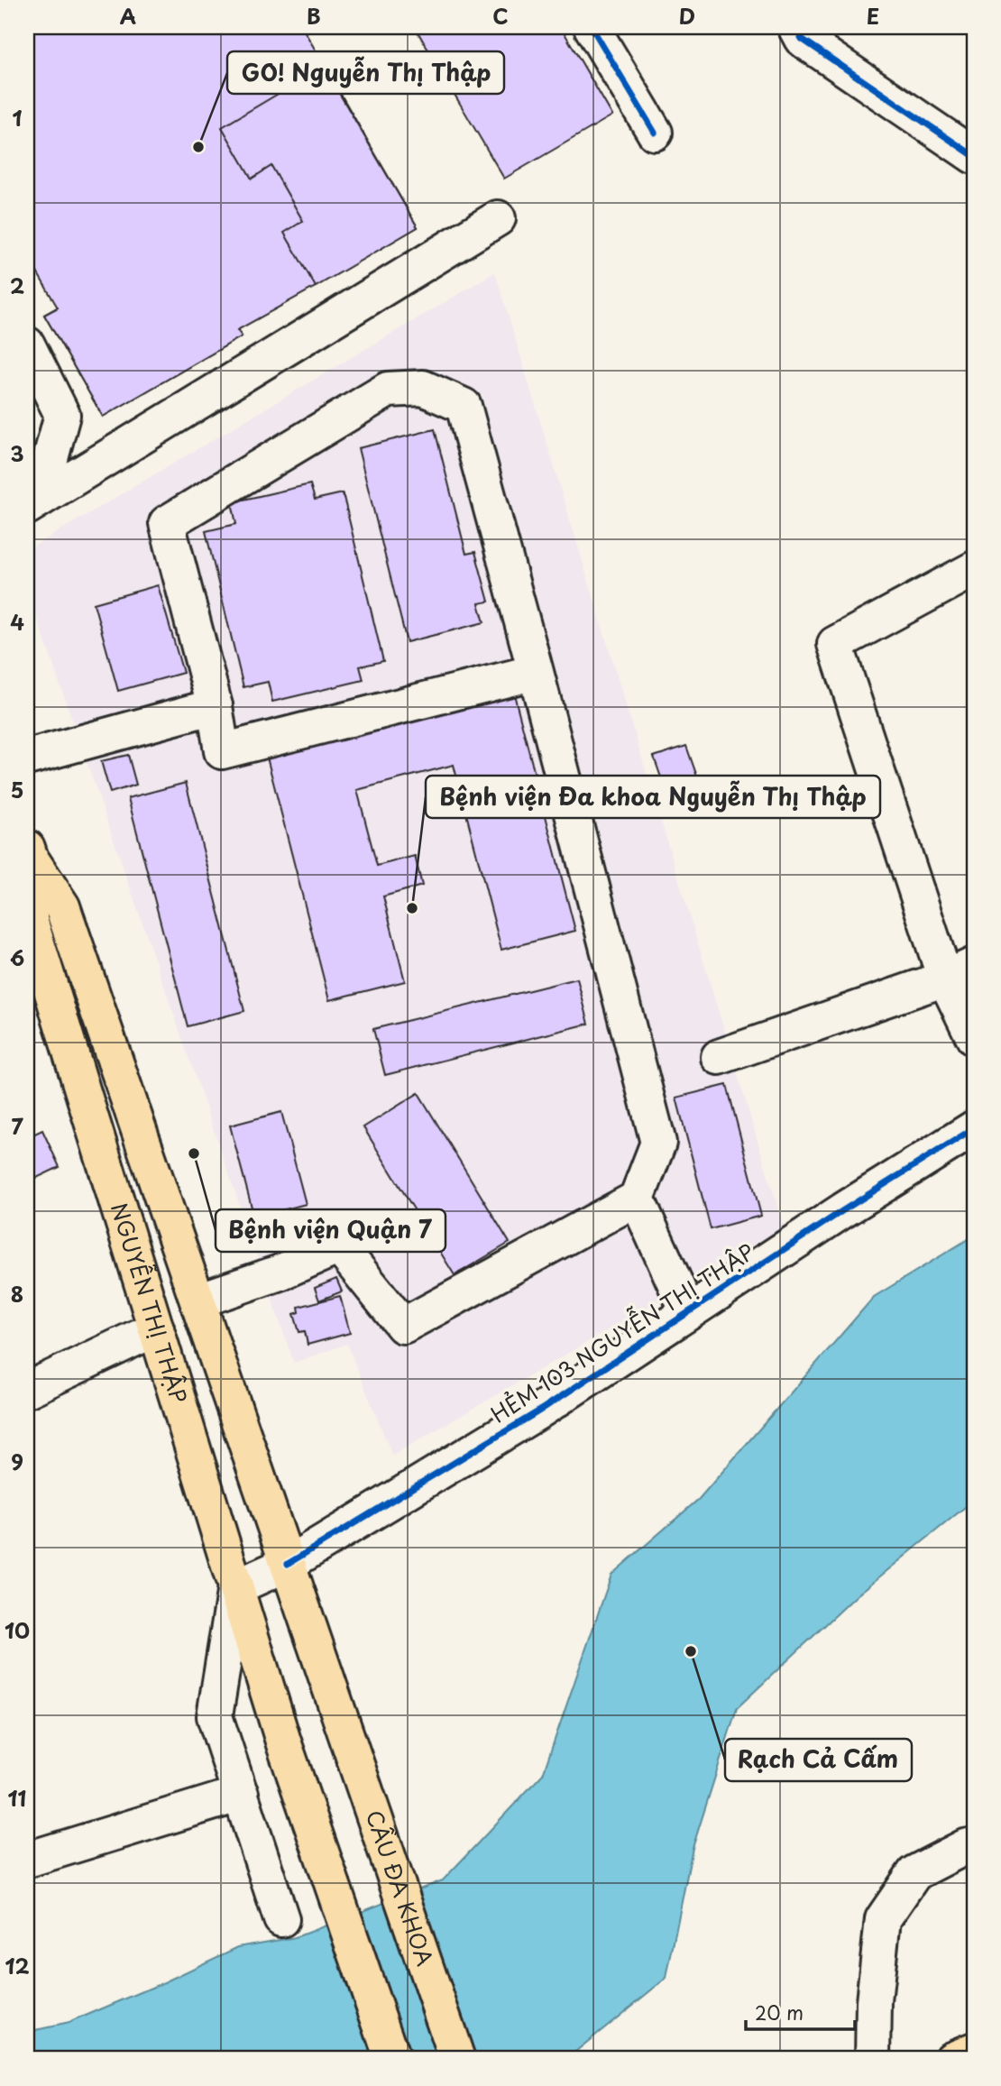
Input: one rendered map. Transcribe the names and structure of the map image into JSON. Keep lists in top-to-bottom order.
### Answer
{
  "streets": {
    "main road": ["NGUYỄN THỊ THẬP", "CẦU ĐA KHOA"],
    "street": ["HẺM 103 NGUYỄN THỊ THẬP"]
  },
  "crossings": [
    ["NGUYỄN THỊ THẬP", "HẺM 103 NGUYỄN THỊ THẬP"],
    ["NGUYỄN THỊ THẬP", "CẦU ĐA KHOA"]
  ],
  "places": [
    "GO! Nguyễn Thị Thập",
    "Bệnh viện Đa khoa Nguyễn Thị Thập",
    "Bệnh viện Quận 7",
    "Rạch Cả Cấm"
  ],
  "scale_bar": "20 m",
  "grid": {
    "columns": [
      "A",
      "B",
      "C",
      "D",
      "E"
    ],
    "rows": [
      "1",
      "2",
      "3",
      "4",
      "5",
      "6",
      "7",
      "8",
      "9",
      "10",
      "11",
      "12"
    ]
  }
}
